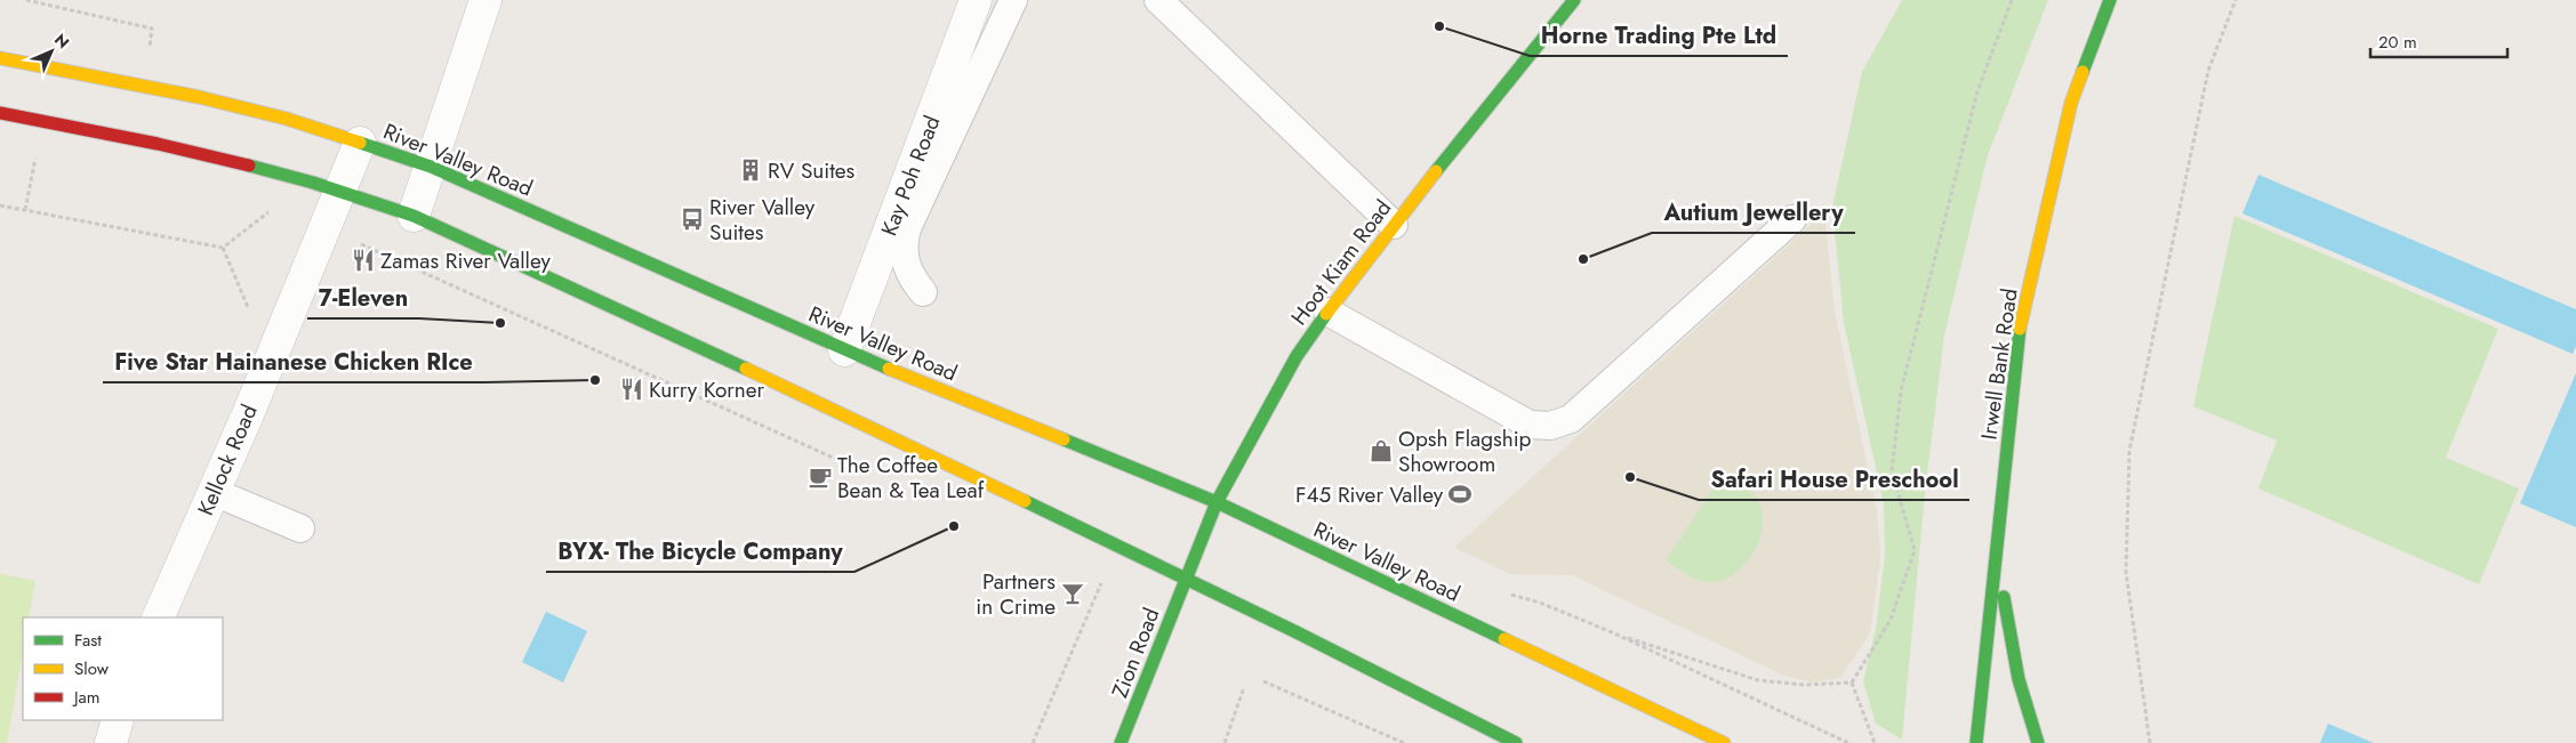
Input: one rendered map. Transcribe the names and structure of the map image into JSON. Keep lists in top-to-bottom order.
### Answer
{
  "streets": {
    "main road": [
      "River Valley Road",
      "Hoot Kiam Road",
      "Irwell Bank Road",
      "Zion Road"
    ],
    "street": ["Kay Poh Road", "Kellock Road"]
  },
  "crossings": [
    ["River Valley Road", "Kay Poh Road"],
    ["River Valley Road", "Hoot Kiam Road"],
    ["River Valley Road", "Kellock Road"],
    ["Hoot Kiam Road", "Zion Road"]
  ],
  "places": {
    "other": [
      "Horne Trading Pte Ltd",
      "Autium Jewellery",
      "7-Eleven",
      "Five Star Hainanese Chicken RIce",
      "Safari House Preschool",
      "BYX- The Bicycle Company"
    ],
    "building": ["RV Suites"],
    "bus stop": ["River Valley Suites"],
    "restaurant": ["Zamas River Valley", "Kurry Korner"],
    "shop": ["Opsh Flagship Showroom"],
    "cafe": ["The Coffee Bean & Tea Leaf"],
    "sports": ["F45 River Valley"],
    "bar": ["Partners in Crime"]
  },
  "legend": ["Fast", "Slow", "Jam"],
  "scale_bar": "20 m",
  "north": "top right"
}
